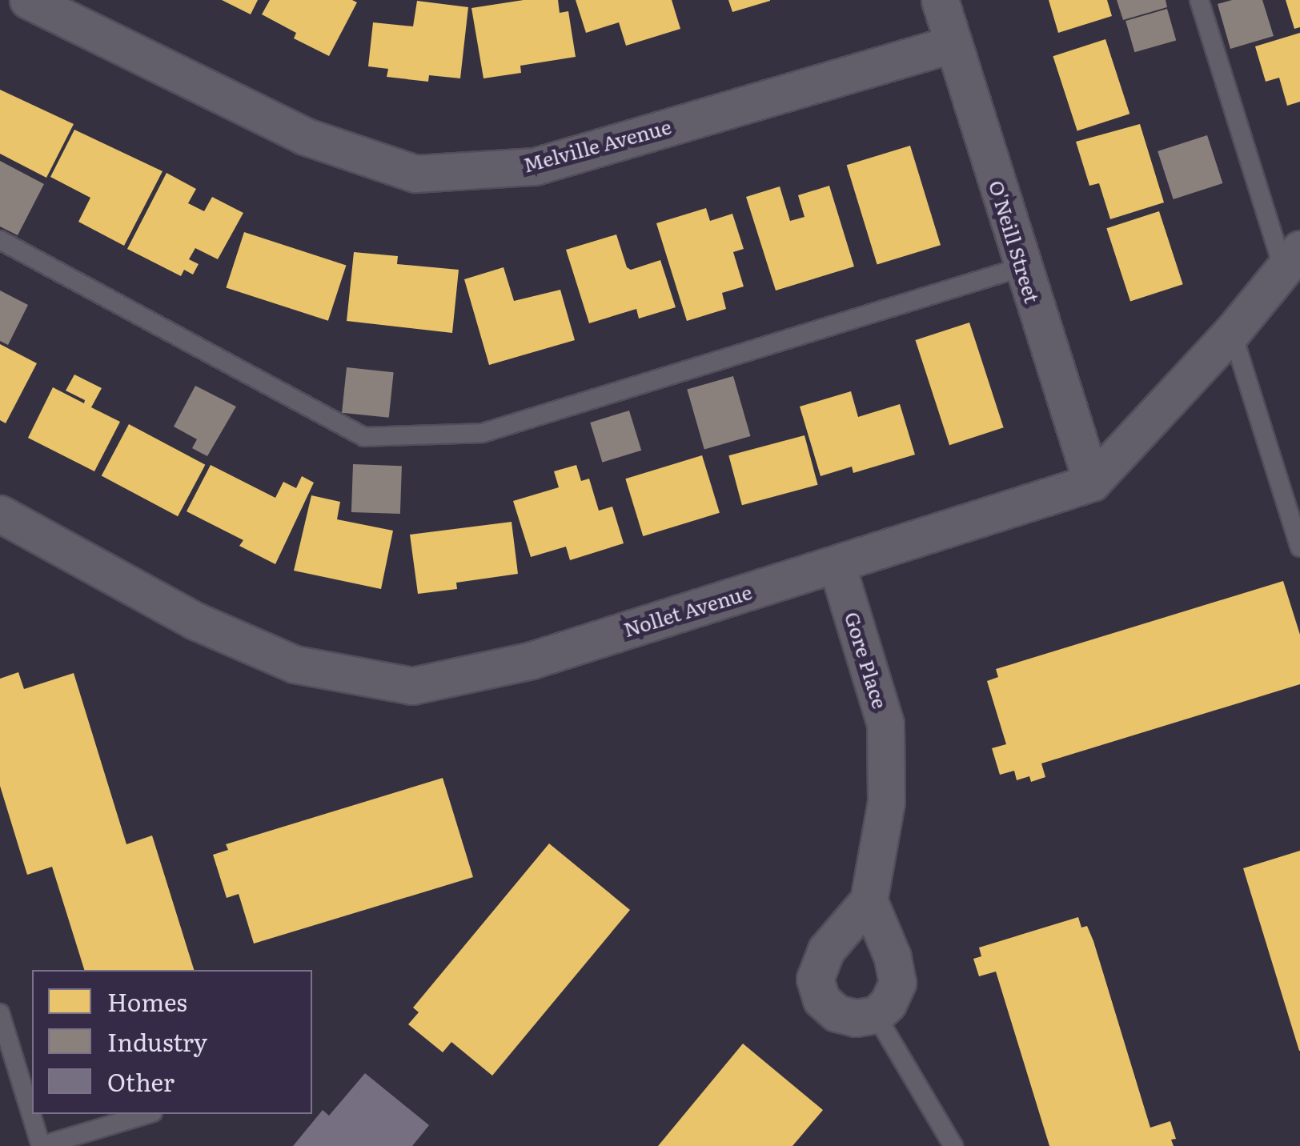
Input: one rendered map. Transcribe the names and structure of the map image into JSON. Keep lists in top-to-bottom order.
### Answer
{
  "streets": {
    "street": [
      "Melville Avenue",
      "O'Neill Street",
      "Nollet Avenue",
      "Gore Place"
    ]
  },
  "crossings": [
    ["Melville Avenue", "O'Neill Street"],
    ["O'Neill Street", "Nollet Avenue"],
    ["Nollet Avenue", "Gore Place"]
  ],
  "legend": ["Homes", "Industry", "Other"]
}
